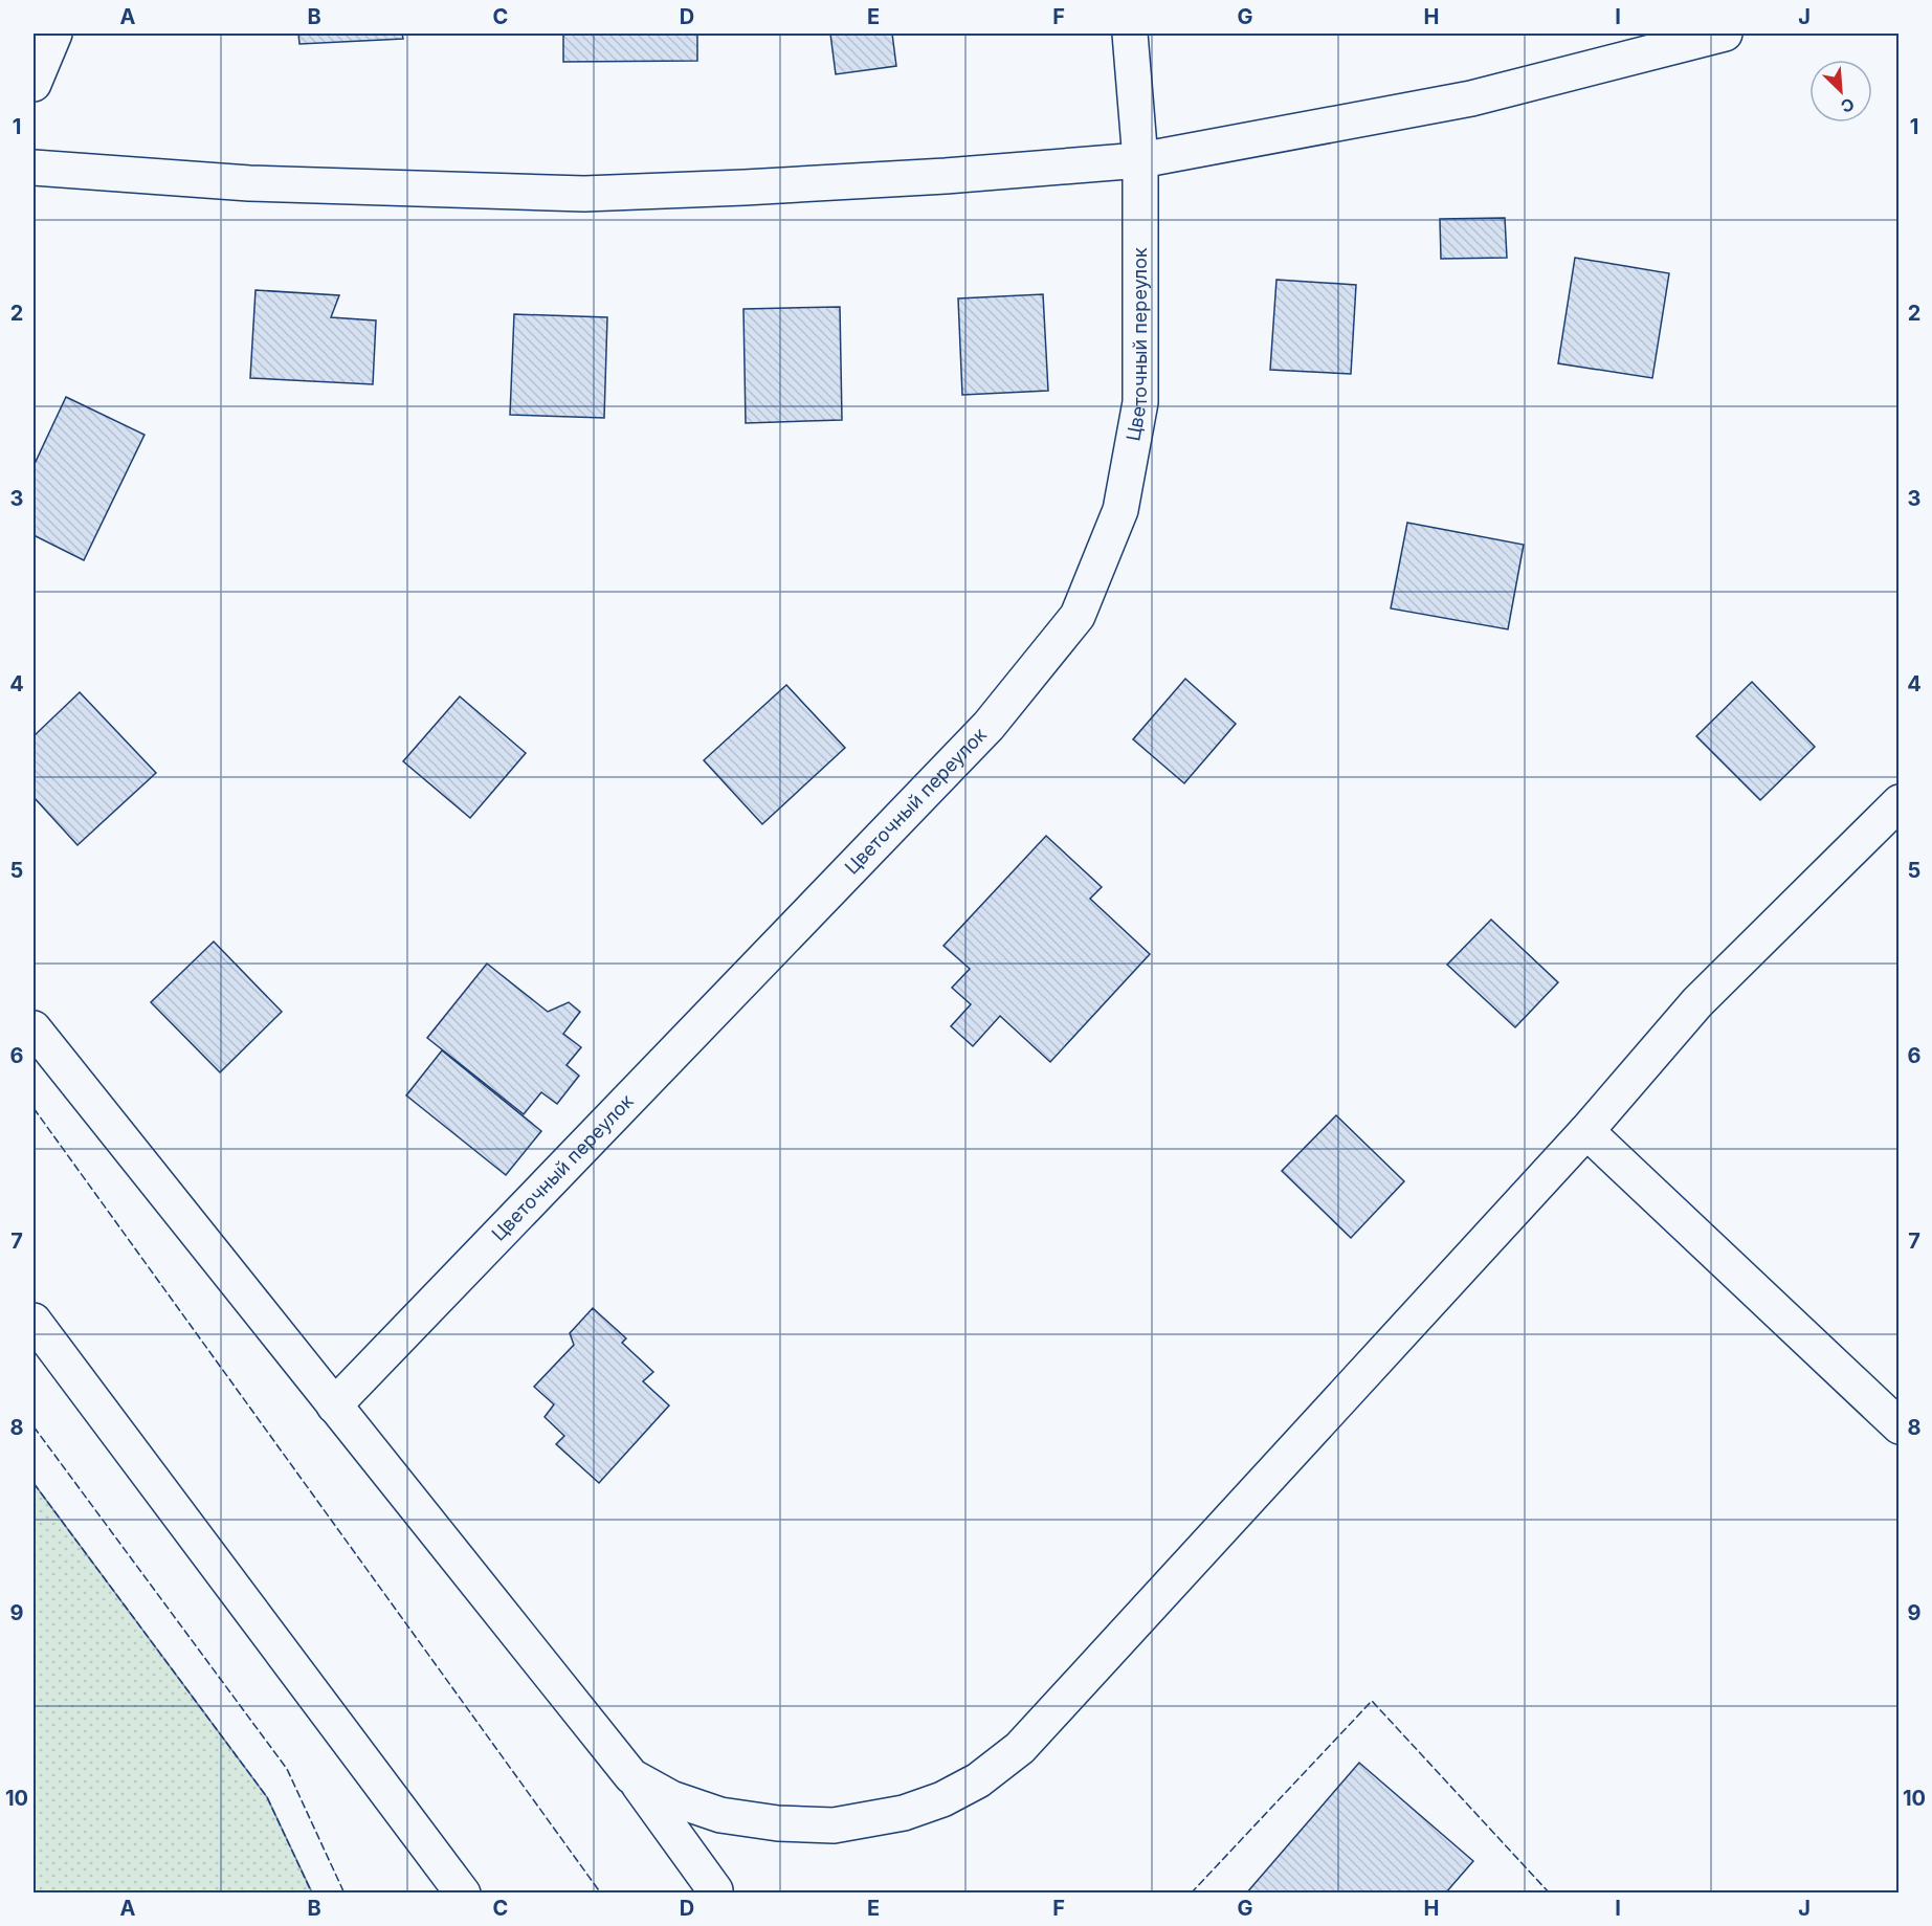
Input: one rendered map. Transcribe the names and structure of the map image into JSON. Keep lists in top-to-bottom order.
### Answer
{
  "streets": {
    "street": ["Цветочный переулок"]
  },
  "north": "bottom right",
  "grid": {
    "columns": [
      "A",
      "B",
      "C",
      "D",
      "E",
      "F",
      "G",
      "H",
      "I",
      "J"
    ],
    "rows": [
      "1",
      "2",
      "3",
      "4",
      "5",
      "6",
      "7",
      "8",
      "9",
      "10"
    ]
  }
}
